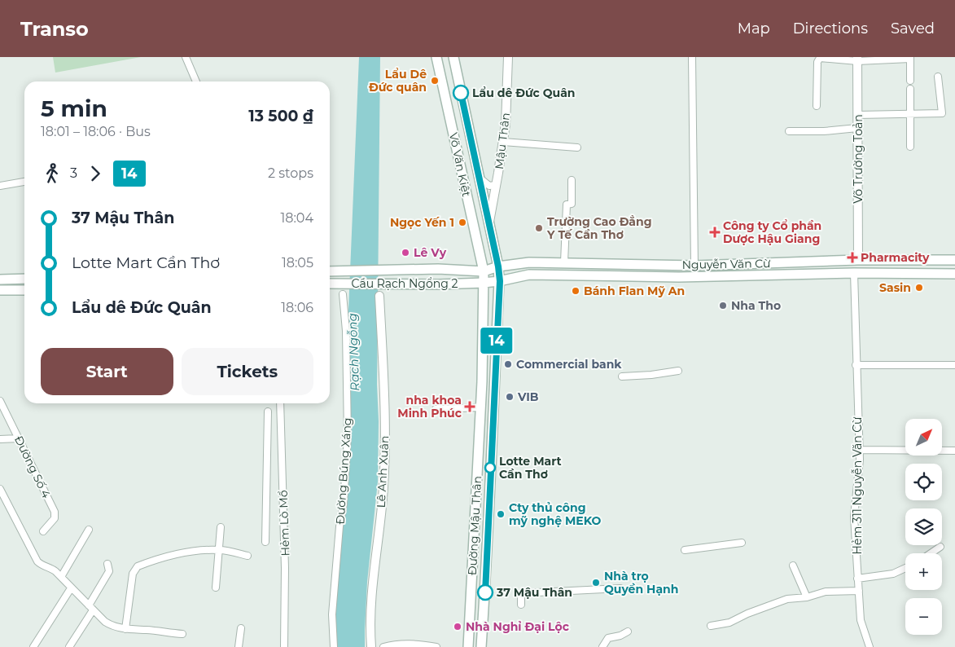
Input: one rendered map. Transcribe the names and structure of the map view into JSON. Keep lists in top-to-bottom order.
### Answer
{
  "streets": {
    "main road": [
      "Võ Văn Kiệt",
      "Nguyễn Văn Cừ",
      "Cầu Rạch Ngổng 2",
      "Đường Mậu Thân"
    ],
    "street": [
      "Mậu Thân",
      "Võ Trường Toản",
      "Đường Số 4",
      "Đường Búng Xáng",
      "Lê Anh Xuân",
      "Hẻm 311 Nguyễn Văn Cừ",
      "Hẻm Lò Mổ"
    ]
  },
  "crossings": [
    ["Mậu Thân", "Võ Văn Kiệt"],
    ["Võ Trường Toản", "Nguyễn Văn Cừ"],
    ["Võ Văn Kiệt", "Nguyễn Văn Cừ"],
    ["Võ Văn Kiệt", "Cầu Rạch Ngổng 2"],
    ["Võ Văn Kiệt", "Đường Mậu Thân"],
    ["Nguyễn Văn Cừ", "Cầu Rạch Ngổng 2"],
    ["Nguyễn Văn Cừ", "Hẻm 311 Nguyễn Văn Cừ"],
    ["Nguyễn Văn Cừ", "Đường Mậu Thân"],
    ["Cầu Rạch Ngổng 2", "Đường Mậu Thân"]
  ],
  "water": ["Rạch Ngỗng"],
  "places": {
    "other": [
      "Lẩu Dê Đức quân",
      "Lẩu dê Đức Quân",
      "Ngọc Yến 1",
      "Trường Cao Đẳng Y Tế Cần Thơ",
      "Lê Vy",
      "Sasin",
      "Bánh Flan Mỹ An",
      "Nha Tho",
      "Commercial bank",
      "VIB",
      "Lotte Mart Cần Thơ",
      "Cty thủ công mỹ nghệ MEKO",
      "Nhà trọ Quyền Hạnh",
      "37 Mậu Thân",
      "Nhà Nghỉ Đại Lộc"
    ],
    "health": ["Công ty Cổ phần Dược Hậu Giang", "Pharmacity", "nha khoa Minh Phúc"]
  },
  "lines": ["bus line 14"],
  "north": "top right",
  "page": {
    "header": "Transo",
    "nav": ["Map", "Directions", "Saved"],
    "on_map": "14",
    "heading": ["5 min", "18:01 – 18:06 · Bus", "13 500 ₫"],
    "legs": ["3", "14", "2 stops"],
    "list": [
      {
        "name": "37 Mậu Thân",
        "value": "18:04"
      },
      {
        "name": "Lotte Mart Cần Thơ",
        "value": "18:05"
      },
      {
        "name": "Lẩu dê Đức Quân",
        "value": "18:06"
      }
    ],
    "buttons": ["Start", "Tickets"],
    "map_buttons": ["+", "−"]
  }
}
